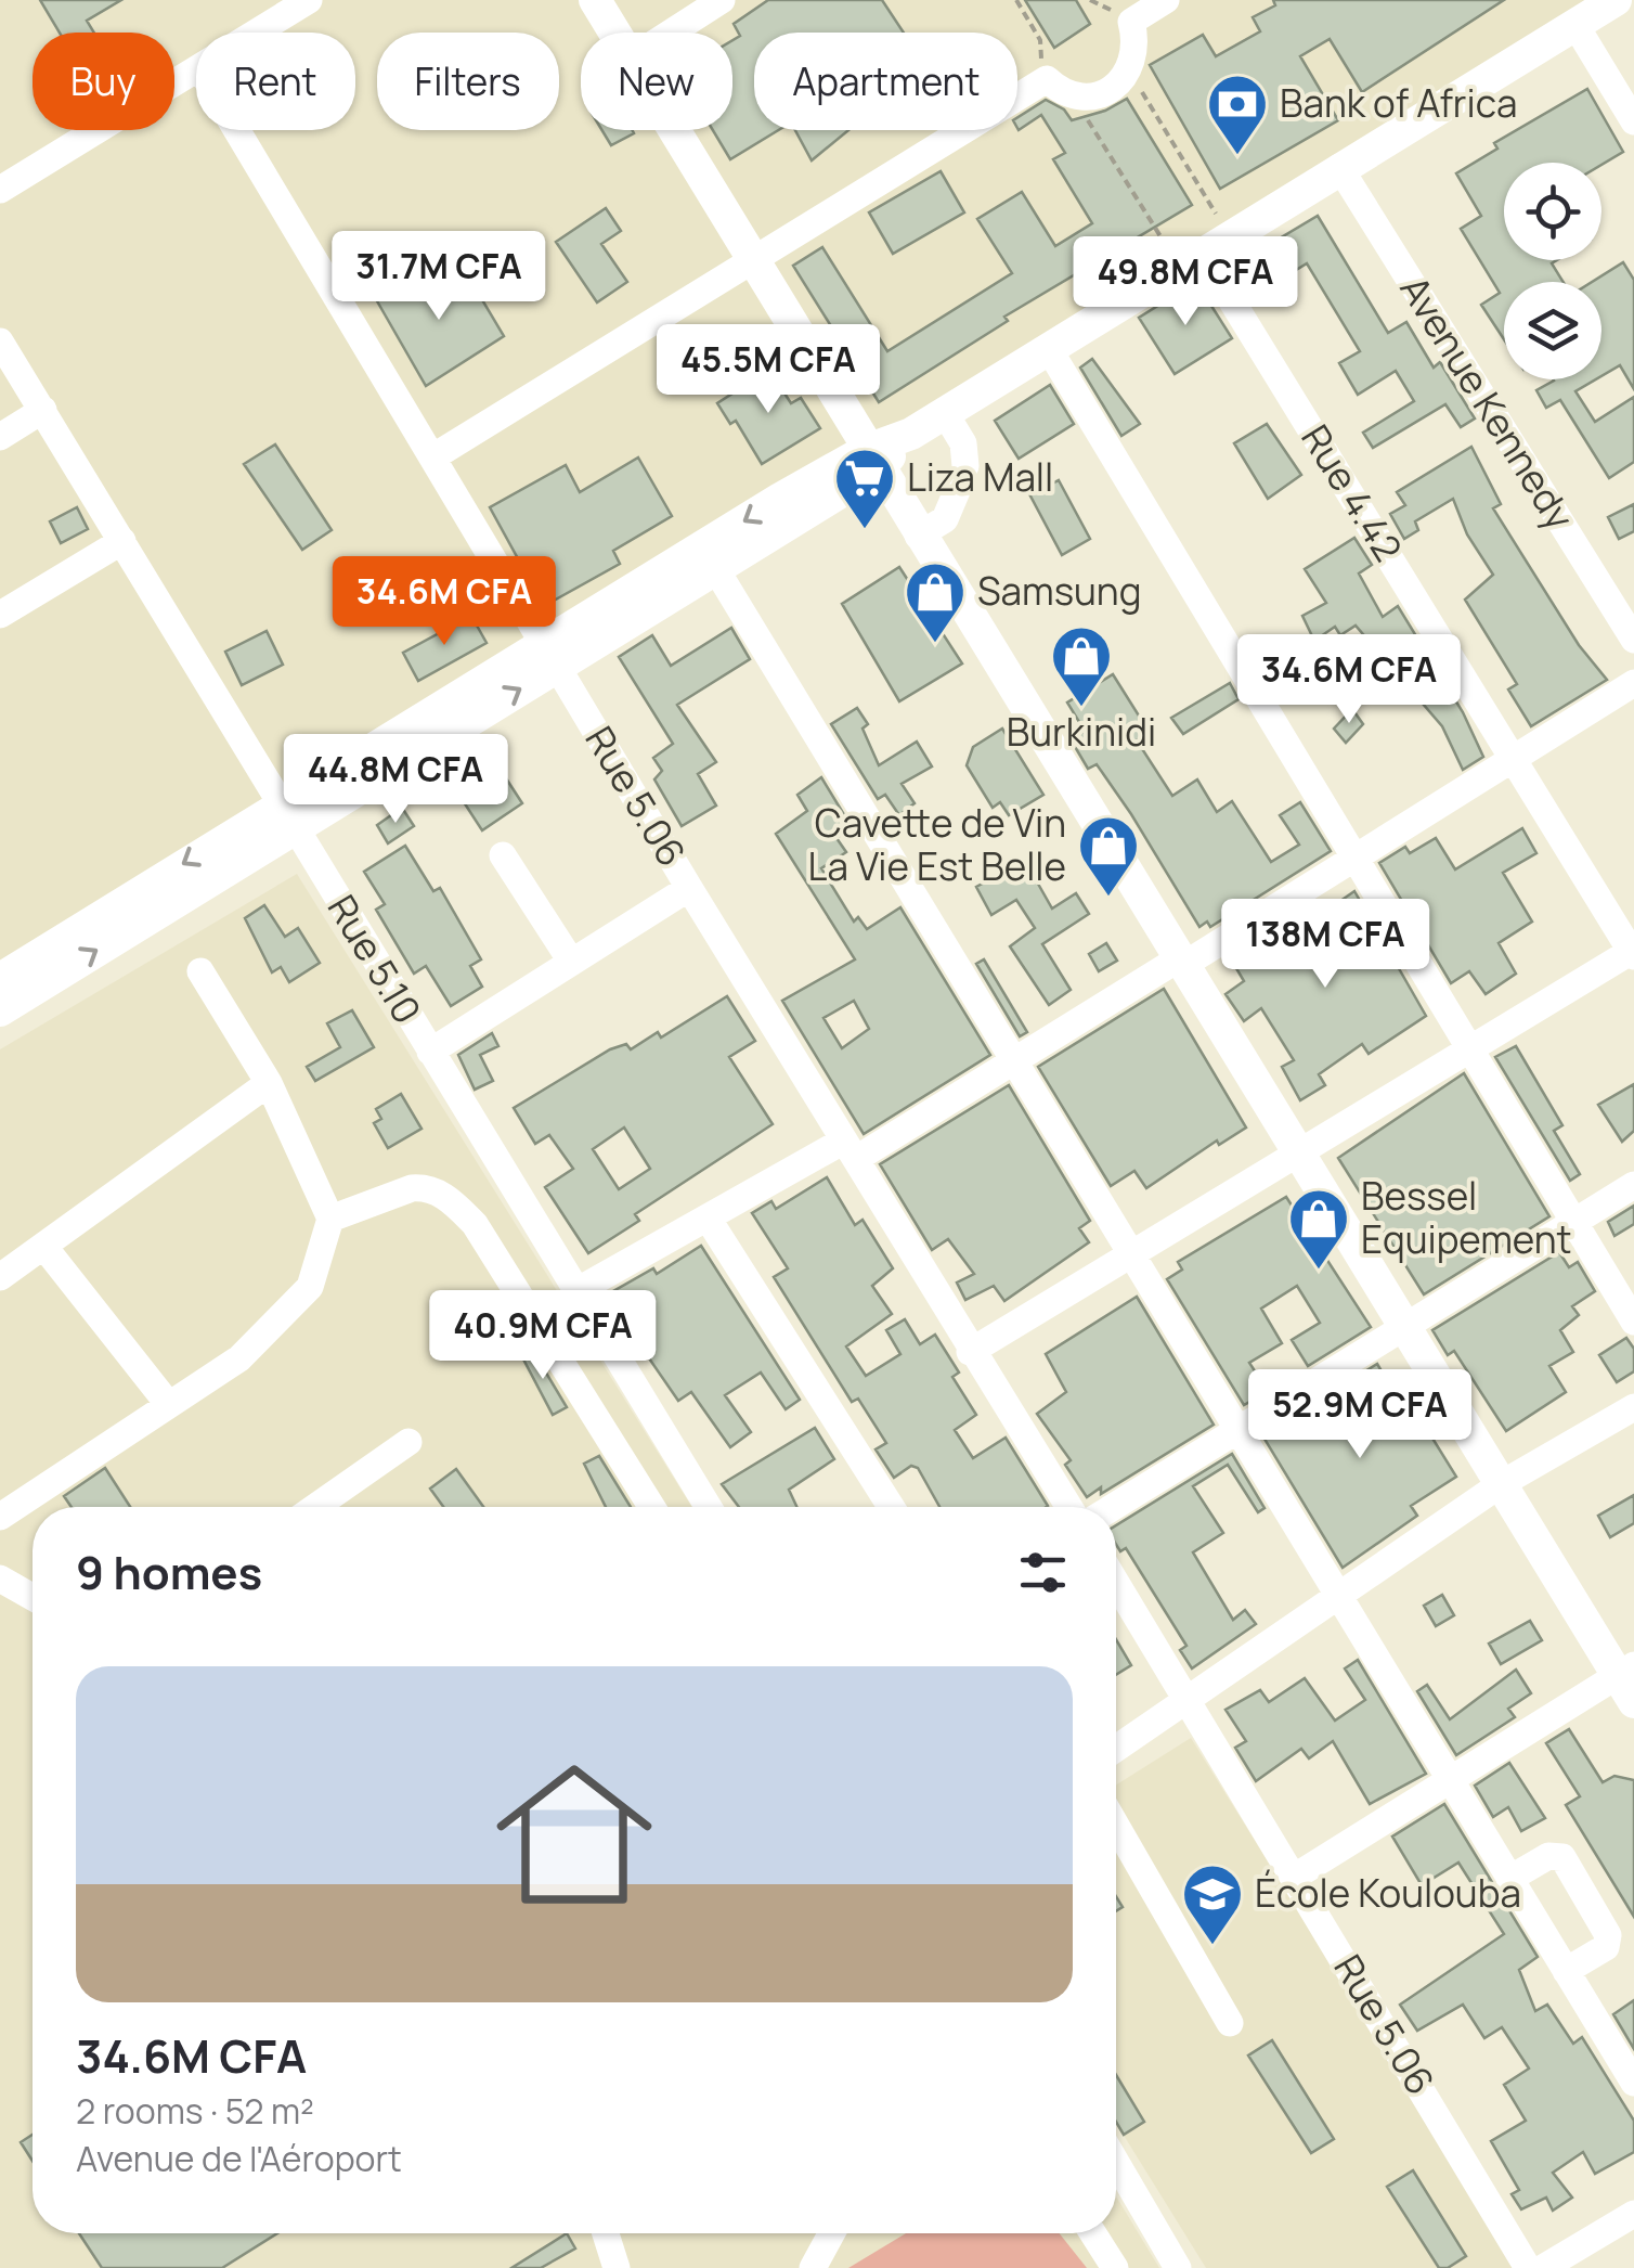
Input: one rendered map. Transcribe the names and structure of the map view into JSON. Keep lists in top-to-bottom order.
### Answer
{
  "streets": {
    "street": [
      "Avenue Kennedy",
      "Rue 4.42",
      "Rue 5.06",
      "Rue 5.10"
    ]
  },
  "places": {
    "bank": ["Bank of Africa"],
    "supermarket": ["Liza Mall"],
    "shop": [
      "Samsung",
      "Burkinidi",
      "Cavette de Vin La Vie Est Belle",
      "Bessel Equipement"
    ],
    "school or university": ["École Koulouba"]
  },
  "page": {
    "chip": [
      "Buy",
      "Rent",
      "Filters",
      "New",
      "Apartment"
    ],
    "price": [
      "31.7M CFA",
      "49.8M CFA",
      "45.5M CFA",
      "34.6M CFA",
      "34.6M CFA",
      "44.8M CFA",
      "138M CFA",
      "40.9M CFA",
      "52.9M CFA"
    ],
    "heading": "9 homes",
    "list": [
      {
        "name": "34.6M CFA",
        "note": "2 rooms · 52 m² · Avenue de l'Aéroport"
      }
    ]
  }
}
